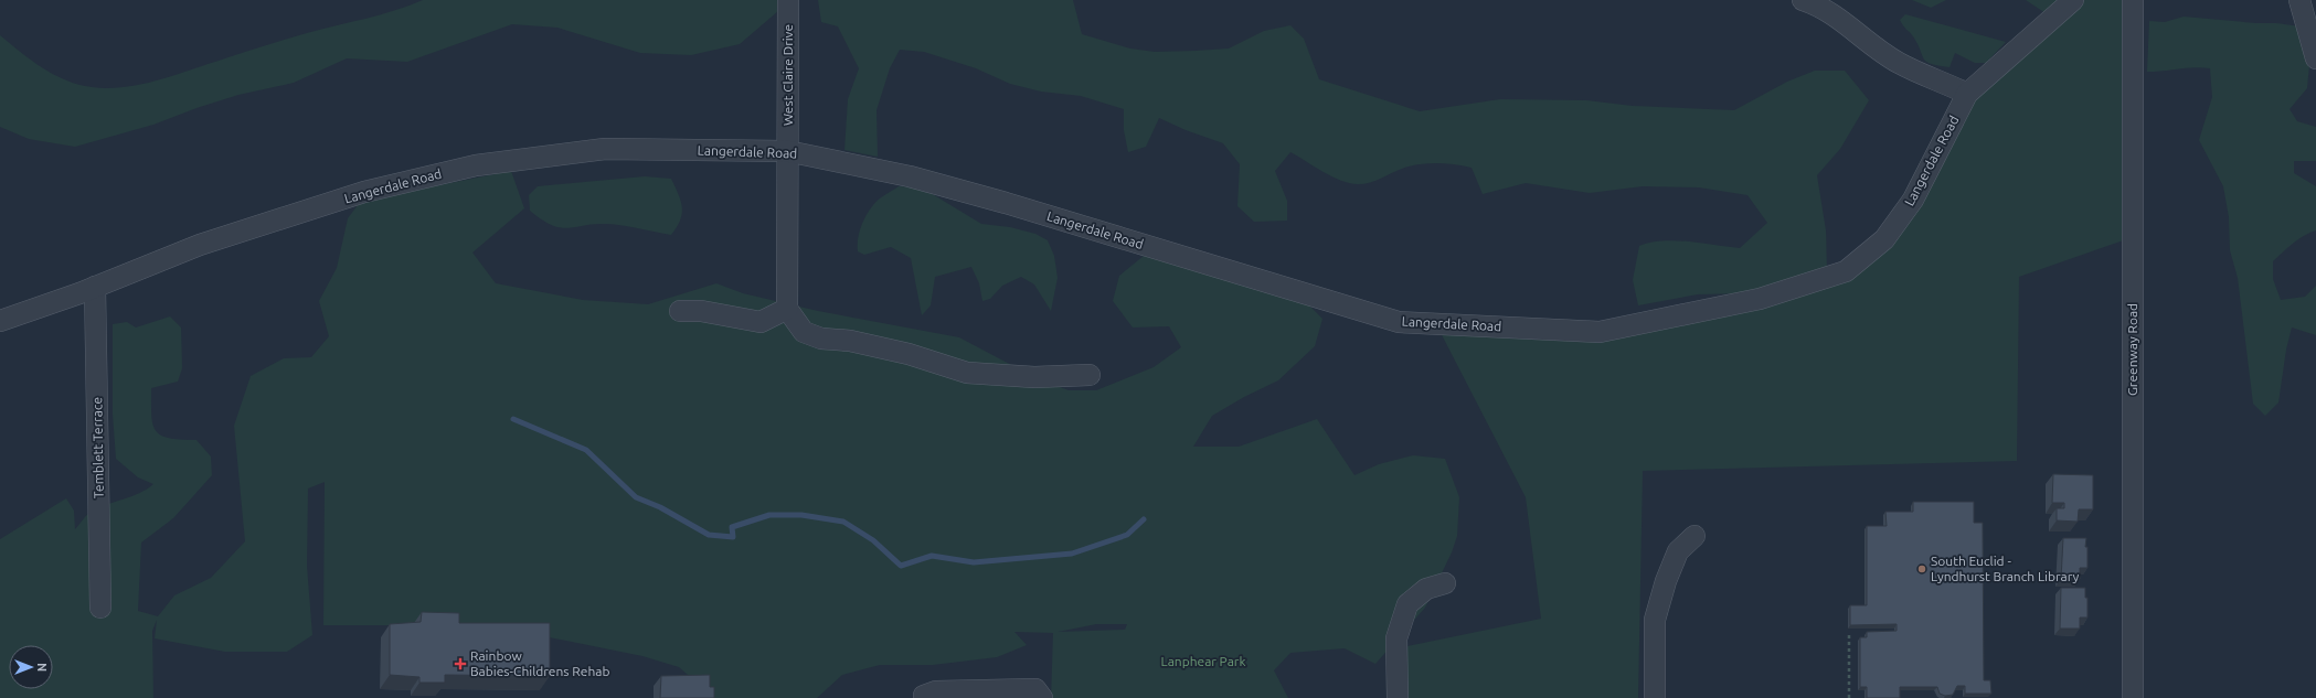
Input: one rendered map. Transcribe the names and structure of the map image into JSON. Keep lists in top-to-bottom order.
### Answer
{
  "streets": {
    "street": [
      "West Claire Drive",
      "Langerdale Road",
      "Greenway Road",
      "Temblett Terrace"
    ]
  },
  "crossings": [
    ["West Claire Drive", "Langerdale Road"],
    ["Langerdale Road", "Temblett Terrace"]
  ],
  "parks": ["Lanphear Park"],
  "places": {
    "other": ["South Euclid - Lyndhurst Branch Library"],
    "health": ["Rainbow Babies-Childrens Rehab"]
  },
  "north": "right"
}
